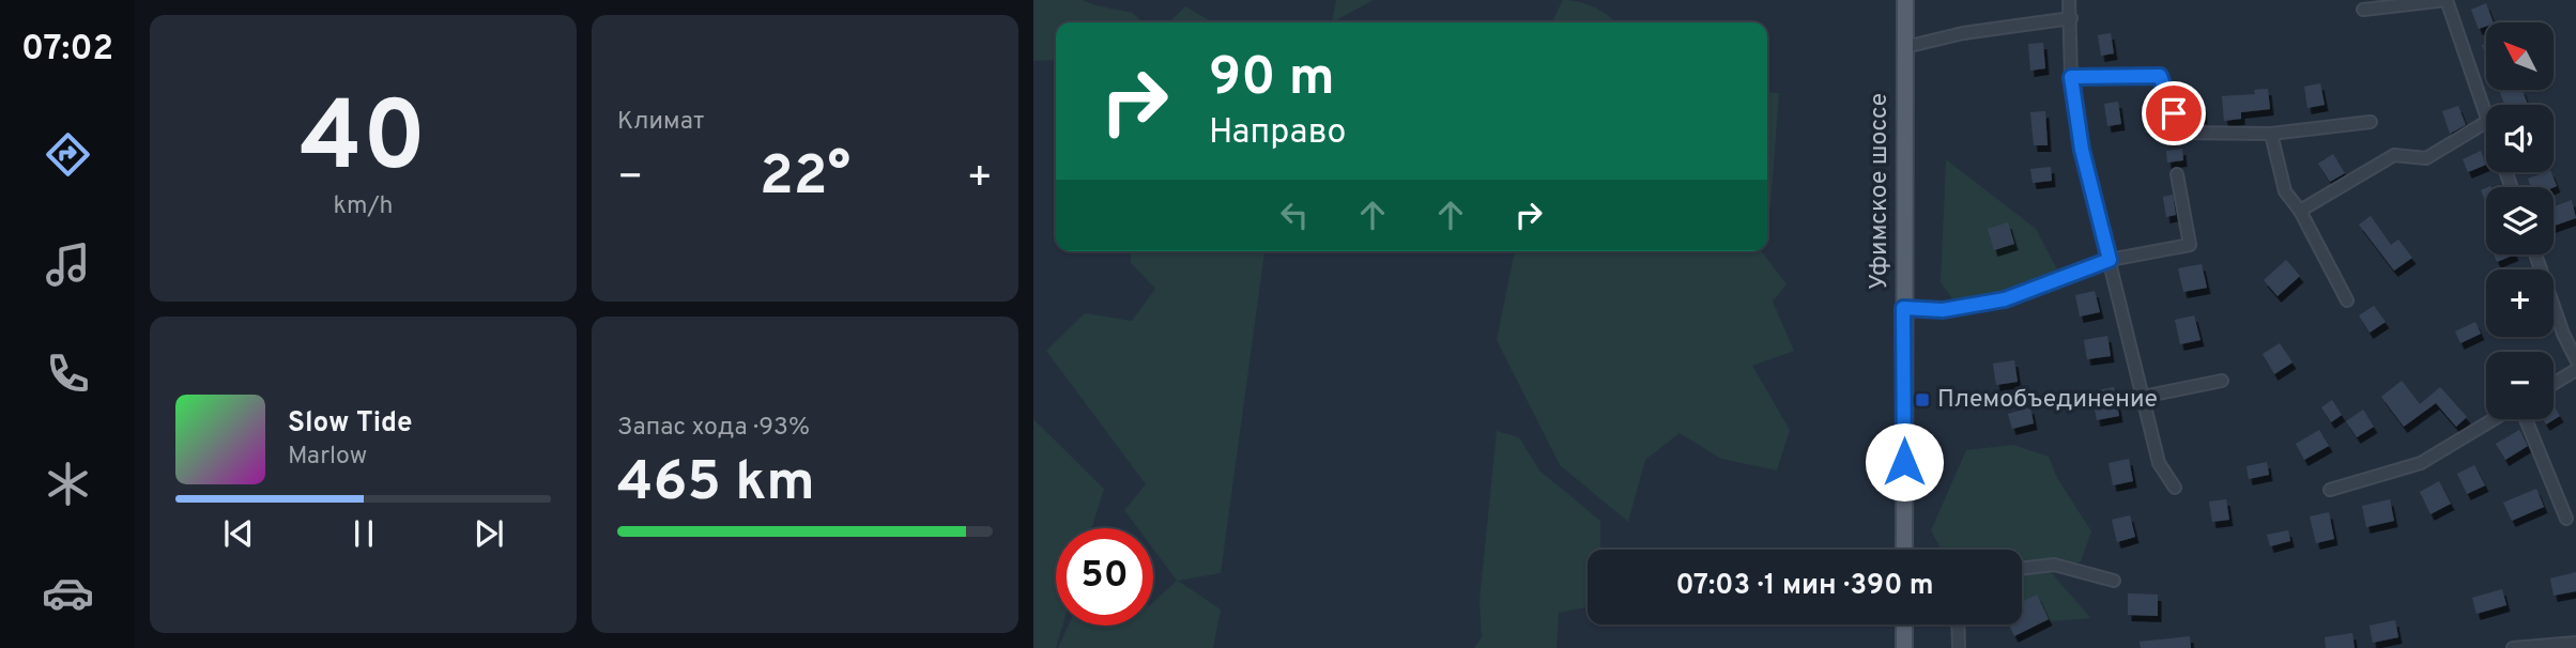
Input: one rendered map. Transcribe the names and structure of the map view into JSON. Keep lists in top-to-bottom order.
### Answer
{
  "streets": {
    "main road": ["Уфимское шоссе"]
  },
  "places": {
    "transit": ["Племобъединение"]
  },
  "north": "top left",
  "page": {
    "tabs": "07:02",
    "tile": [
      ["40", "km/h"],
      "Климат",
      ["Запас хода · 93%", "465 km"]
    ],
    "map_buttons": ["+", "−"],
    "turn": ["90 m", "Направо"],
    "heat": ["−", "22°", "+"],
    "song": ["Slow Tide", "Marlow"],
    "limit": "50",
    "trip": "07:03 · 1 мин · 390 m"
  }
}
